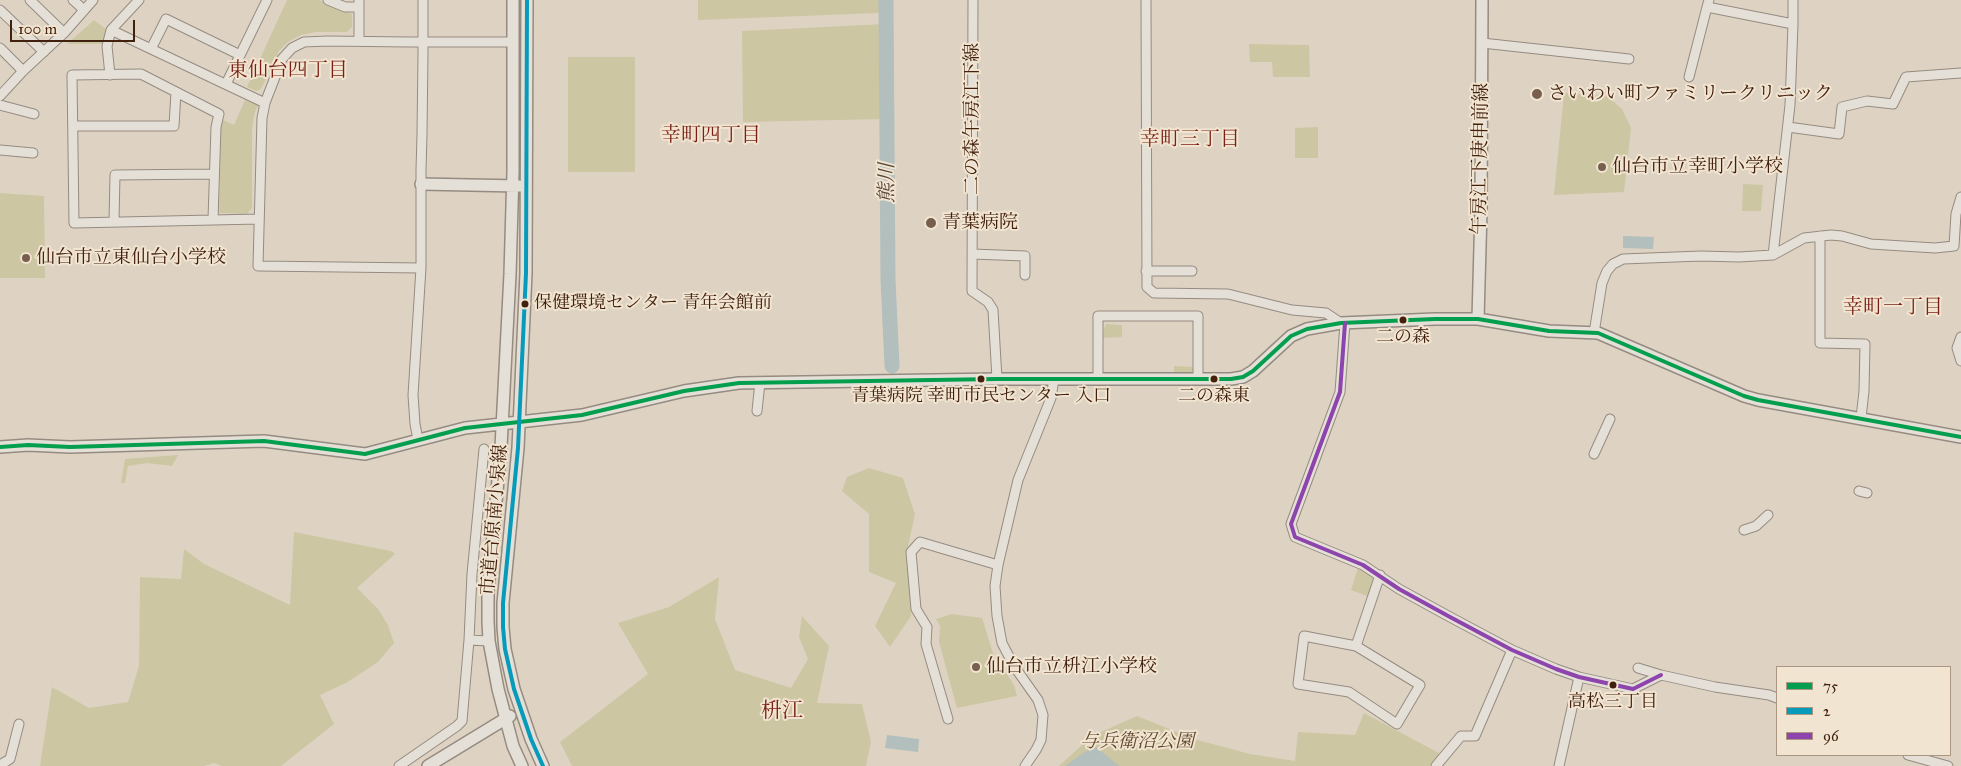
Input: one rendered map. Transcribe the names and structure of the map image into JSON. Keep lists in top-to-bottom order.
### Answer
{
  "streets": {
    "street": ["二の森午房江下線", "午房江下庚申前線", "市道台原南小泉線"]
  },
  "districts": [
    "東仙台四丁目",
    "幸町四丁目",
    "幸町三丁目",
    "幸町一丁目",
    "枡江"
  ],
  "water": ["熊川"],
  "parks": ["与兵衛沼公園"],
  "places": [
    "さいわい町ファミリークリニック",
    "仙台市立幸町小学校",
    "青葉病院",
    "仙台市立東仙台小学校",
    "保健環境センター 青年会館前",
    "二の森",
    "青葉病院 幸町市民センター 入口",
    "二の森東",
    "仙台市立枡江小学校",
    "高松三丁目"
  ],
  "lines": ["transit line 2", "transit line 75", "transit line 96"],
  "legend": ["75", "2", "96"],
  "scale_bar": "100 m"
}
